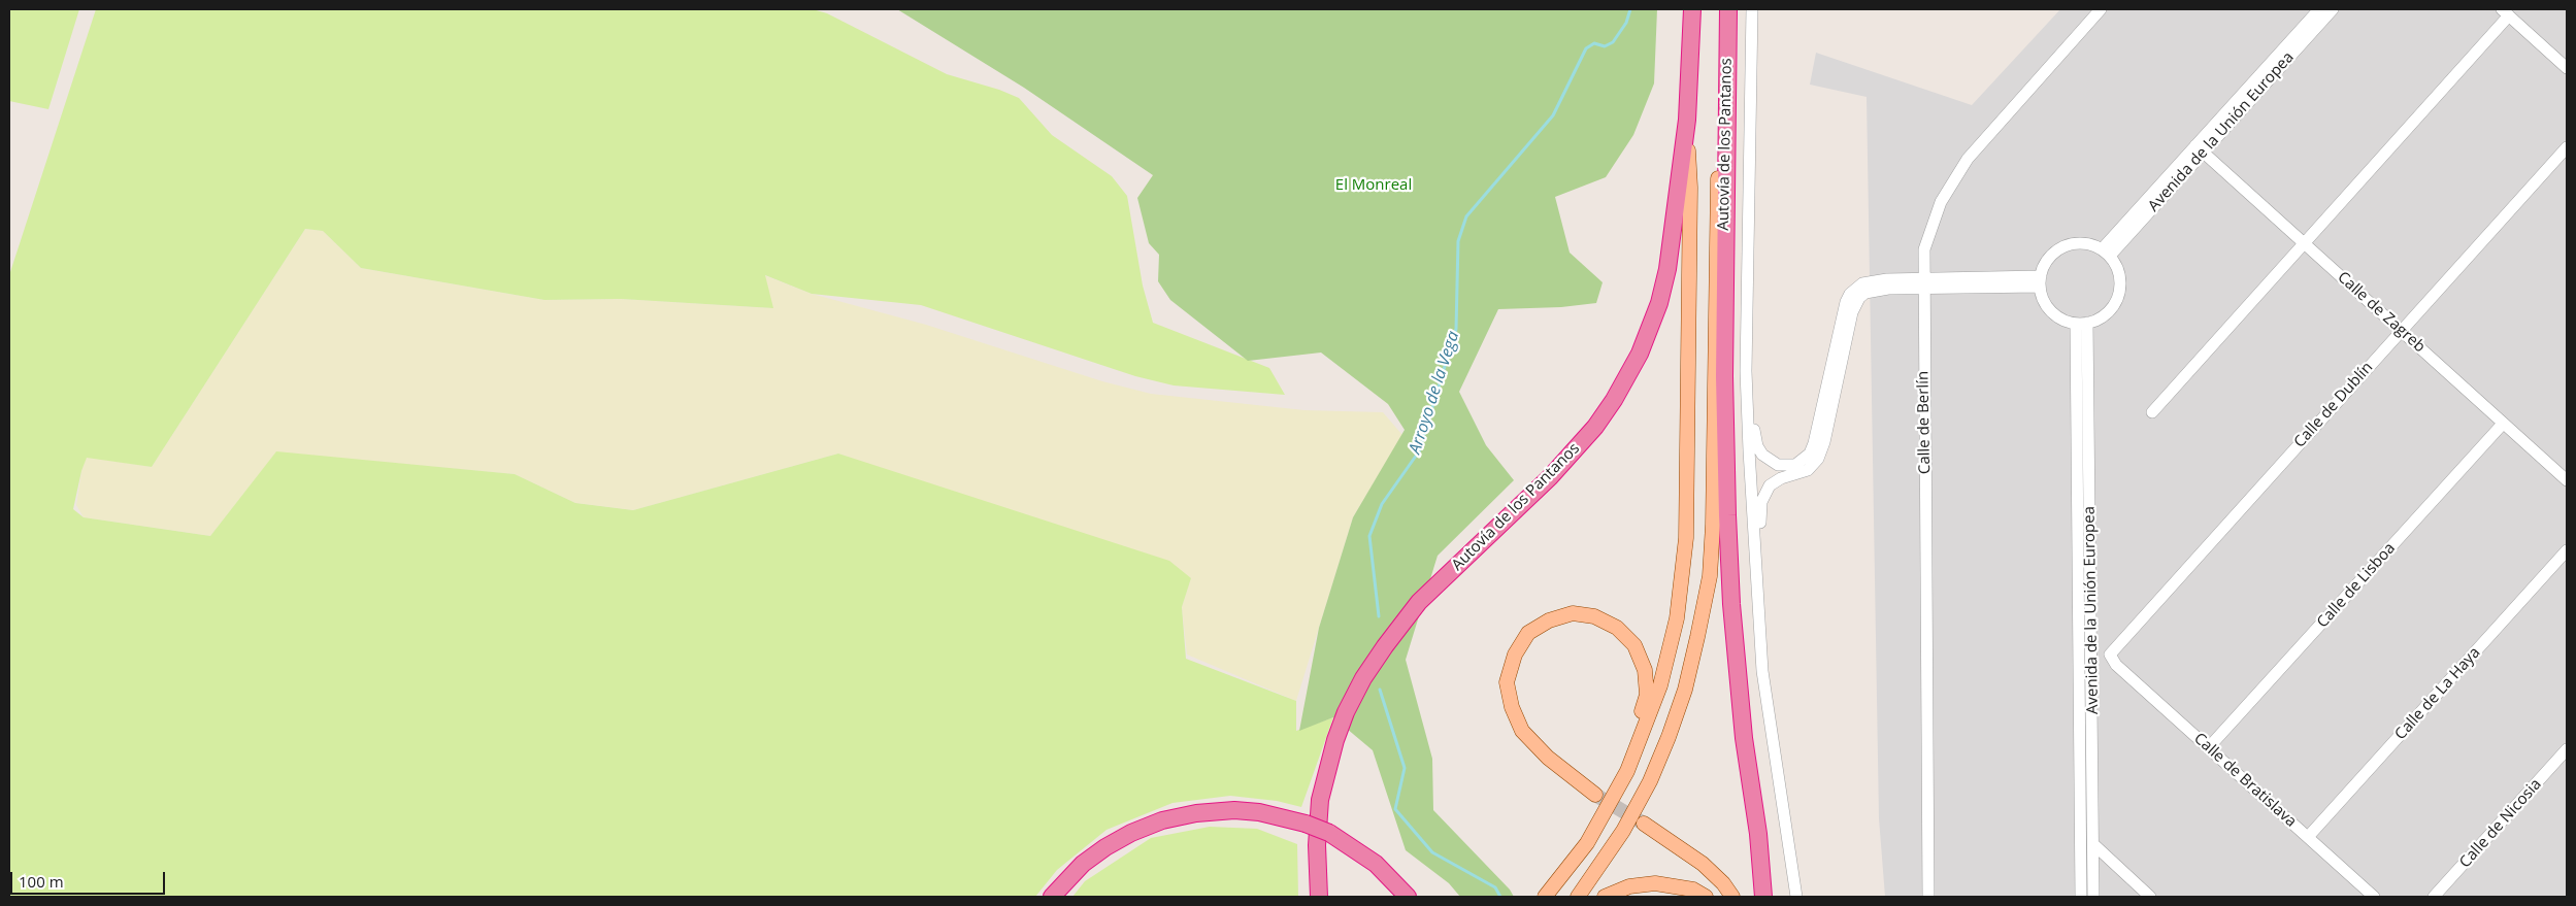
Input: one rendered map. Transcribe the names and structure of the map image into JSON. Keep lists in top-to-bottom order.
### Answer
{
  "streets": {
    "highway": ["Autovía de los Pantanos"],
    "street": [
      "Avenida de la Unión Europea",
      "Calle de Zagreb",
      "Calle de Dublín",
      "Calle de Berlín",
      "Calle de Lisboa",
      "Calle de La Haya",
      "Calle de Bratislava",
      "Calle de Nicosia"
    ]
  },
  "crossings": [
    ["Avenida de la Unión Europea", "Calle de Zagreb"],
    ["Avenida de la Unión Europea", "Calle de Dublín"],
    ["Avenida de la Unión Europea", "Calle de Bratislava"],
    ["Calle de Zagreb", "Calle de Dublín"],
    ["Calle de Zagreb", "Calle de Lisboa"],
    ["Calle de Dublín", "Calle de Bratislava"],
    ["Calle de Lisboa", "Calle de Bratislava"],
    ["Calle de La Haya", "Calle de Bratislava"]
  ],
  "water": ["Arroyo de la Vega"],
  "parks": ["El Monreal"],
  "scale_bar": "100 m"
}
